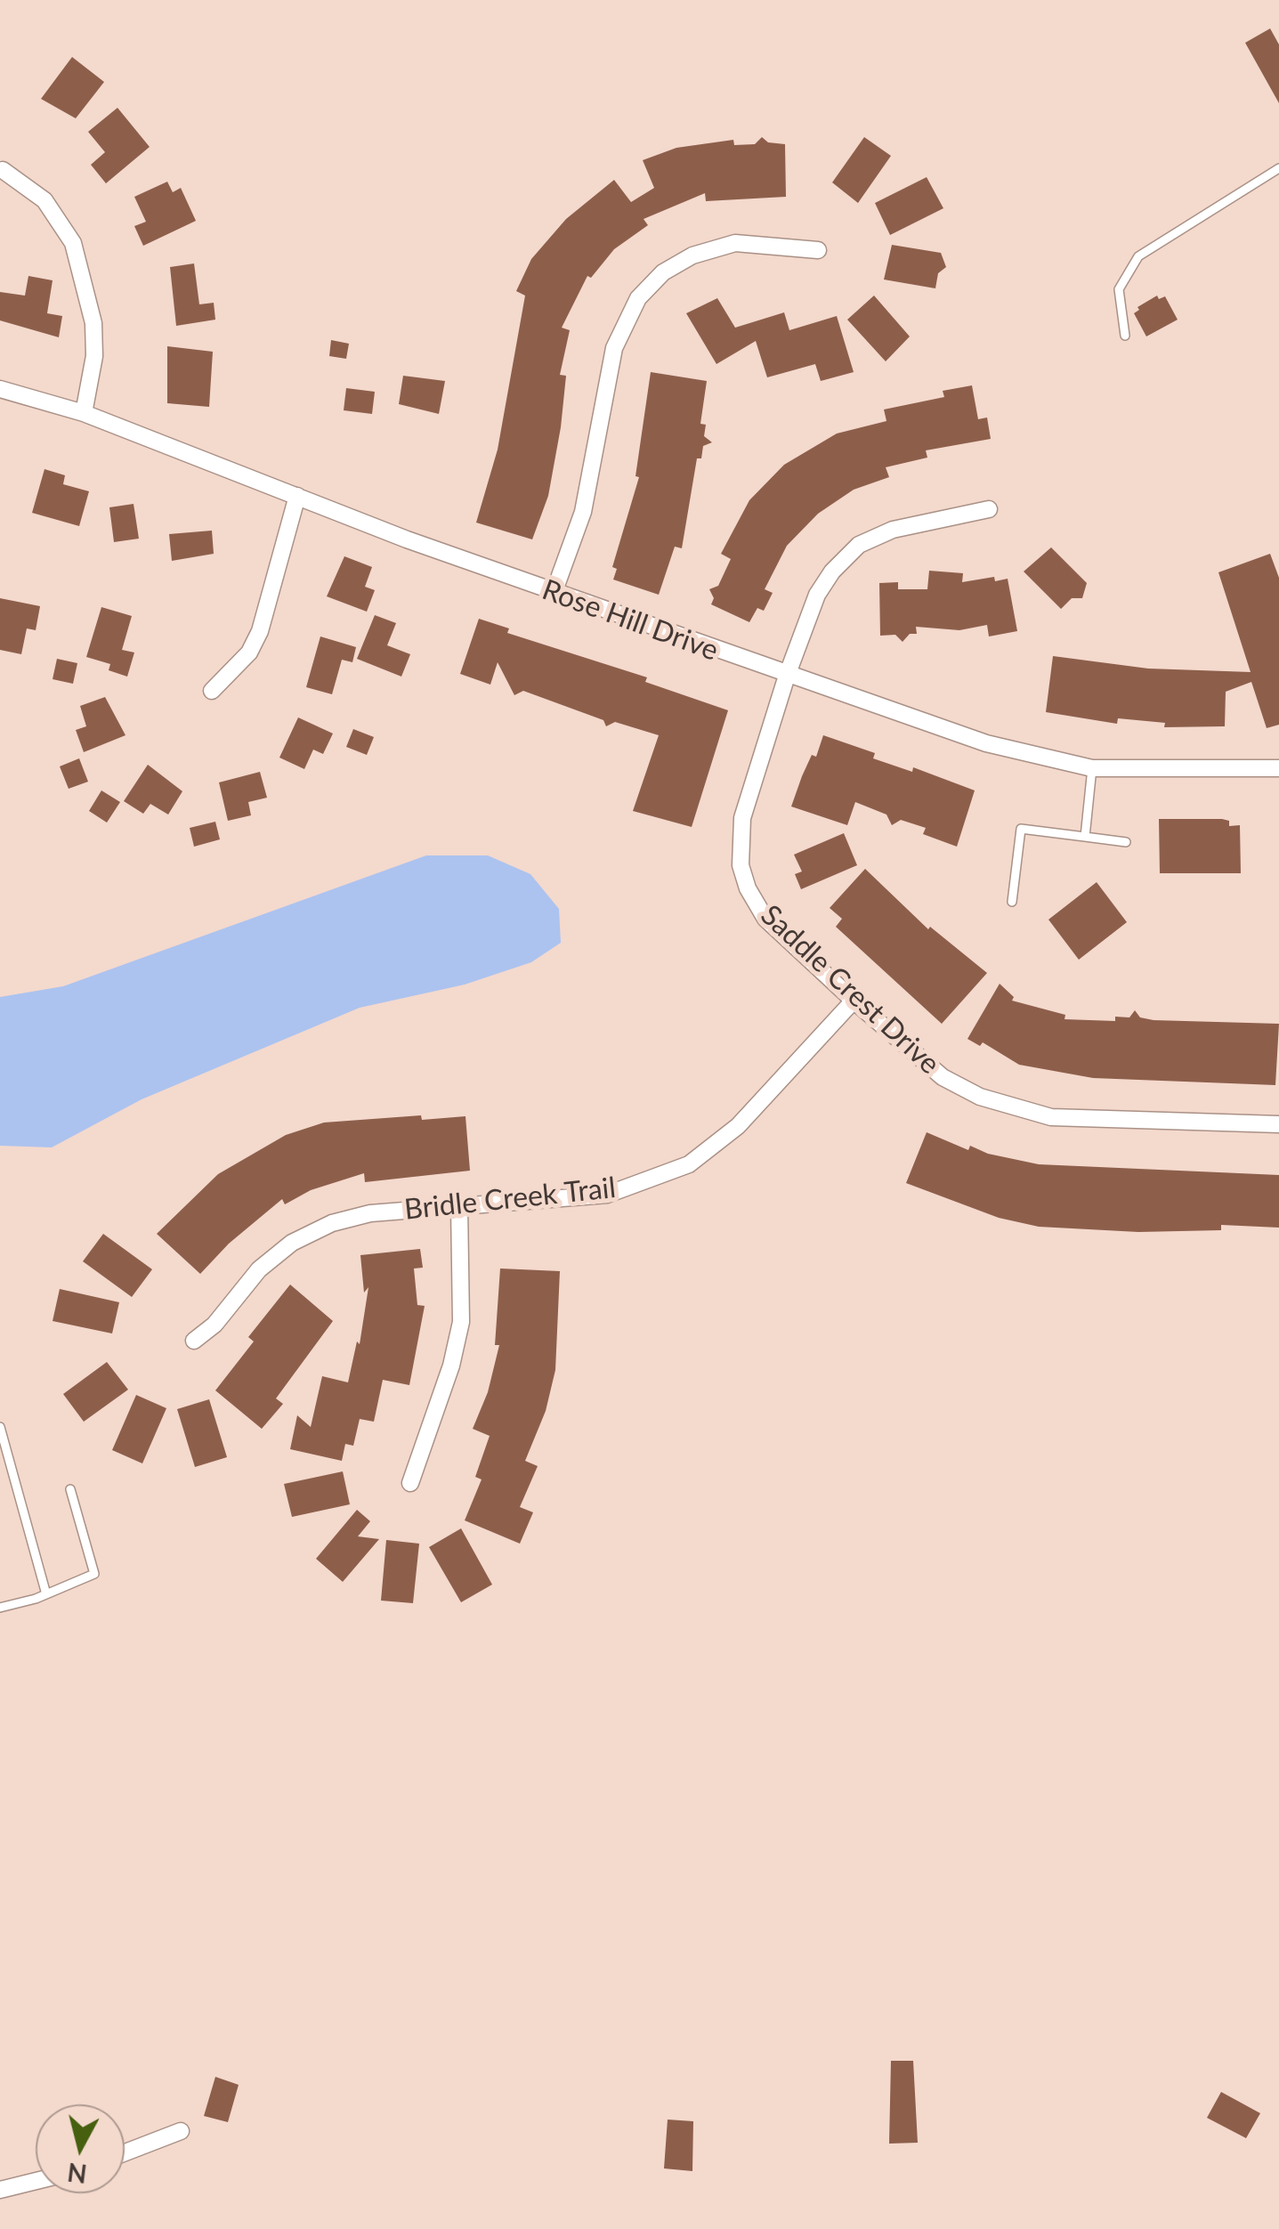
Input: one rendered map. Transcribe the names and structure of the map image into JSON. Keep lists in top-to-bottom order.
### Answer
{
  "streets": {
    "street": ["Rose Hill Drive", "Saddle Crest Drive", "Bridle Creek Trail"]
  },
  "crossings": [
    ["Rose Hill Drive", "Saddle Crest Drive"],
    ["Saddle Crest Drive", "Bridle Creek Trail"]
  ],
  "north": "bottom"
}
